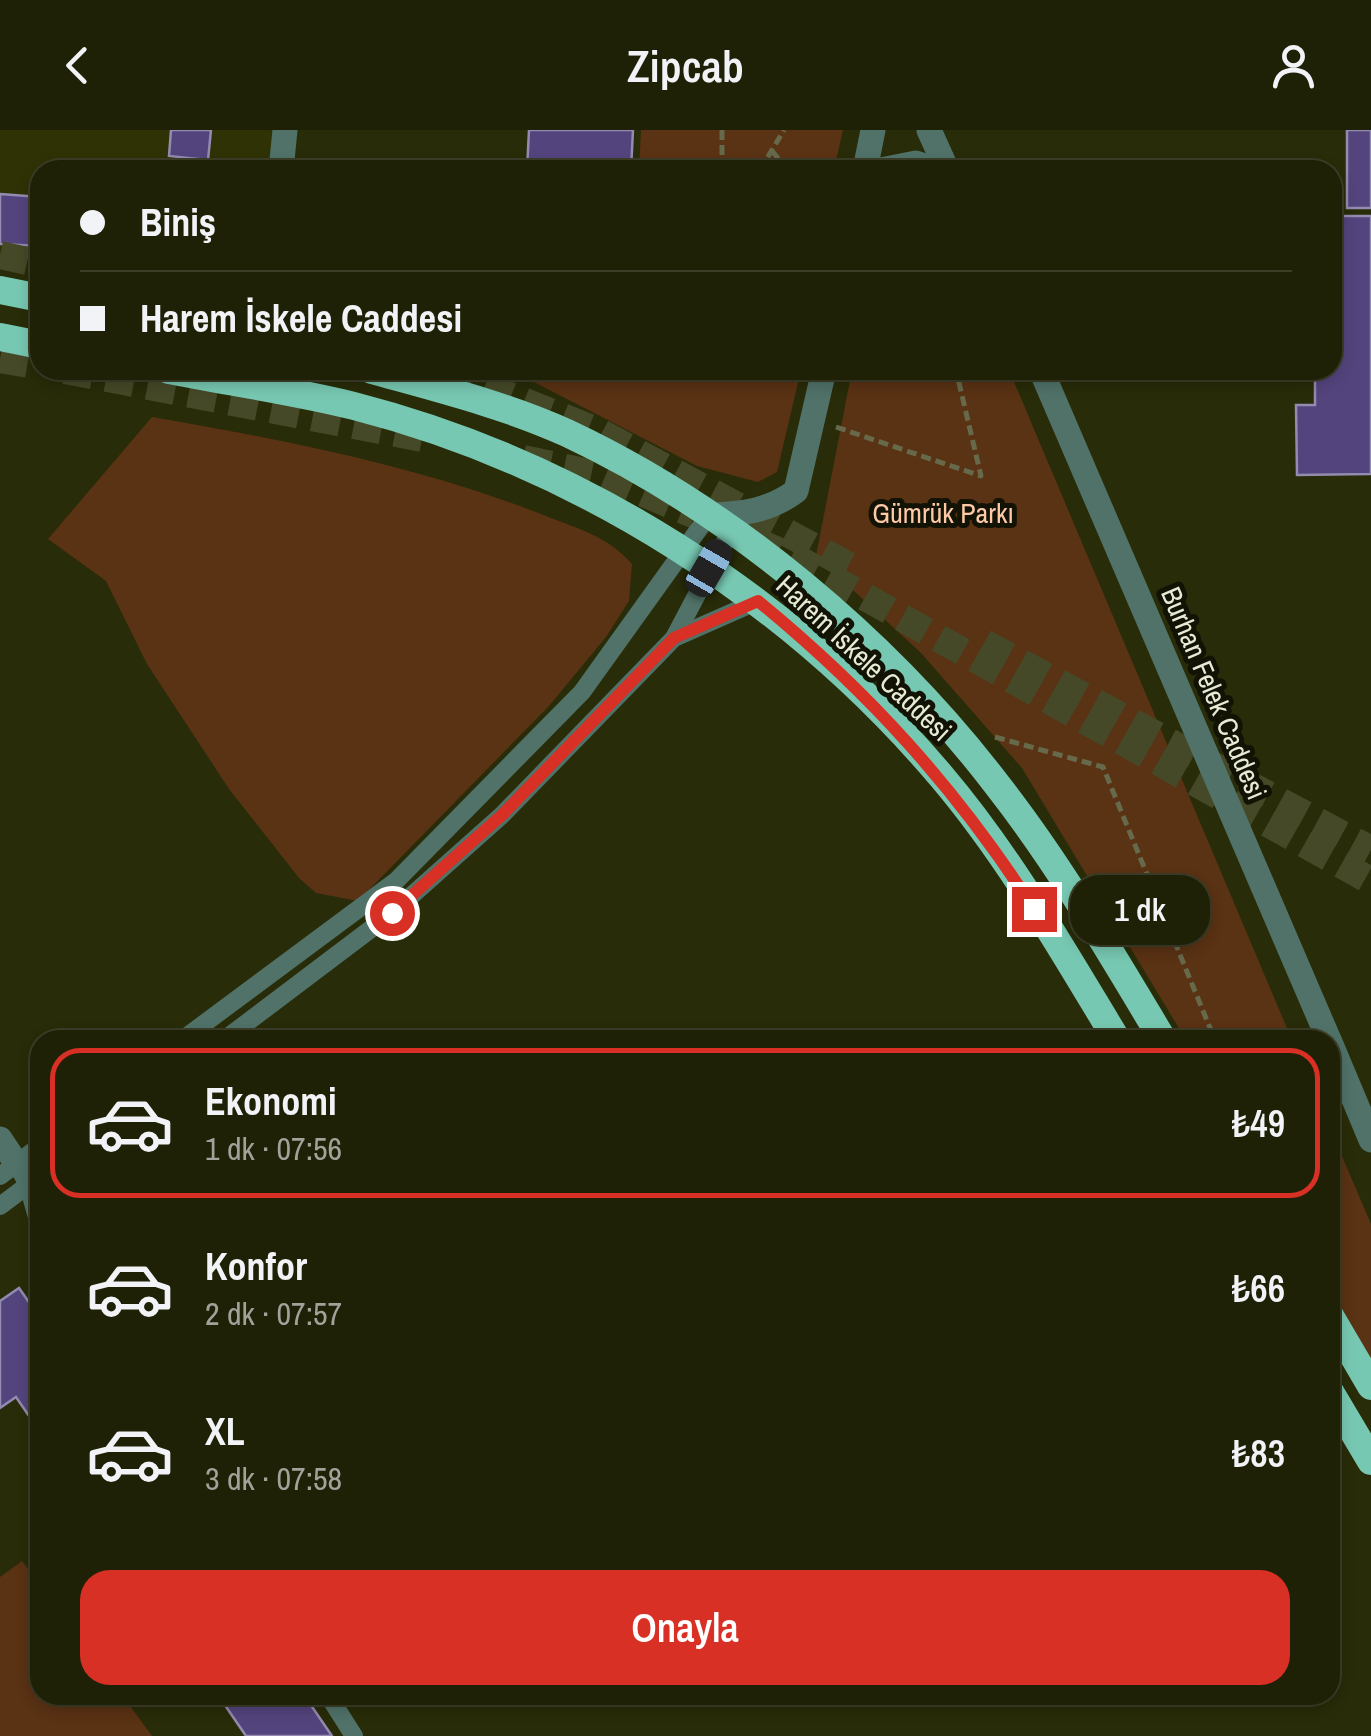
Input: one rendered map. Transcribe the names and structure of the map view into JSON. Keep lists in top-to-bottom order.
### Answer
{
  "streets": {
    "highway": ["Harem İskele Caddesi"],
    "street": ["Burhan Felek Caddesi"]
  },
  "parks": ["Gümrük Parkı"],
  "page": {
    "header": "Zipcab",
    "banner": ["Biniş", "Harem İskele Caddesi"],
    "bubble": "1 dk",
    "list": [
      {
        "name": "Ekonomi",
        "note": "1 dk · 07:56",
        "value": "₺49"
      },
      {
        "name": "Konfor",
        "note": "2 dk · 07:57",
        "value": "₺66"
      },
      {
        "name": "XL",
        "note": "3 dk · 07:58",
        "value": "₺83"
      }
    ],
    "buttons": "Onayla"
  }
}
